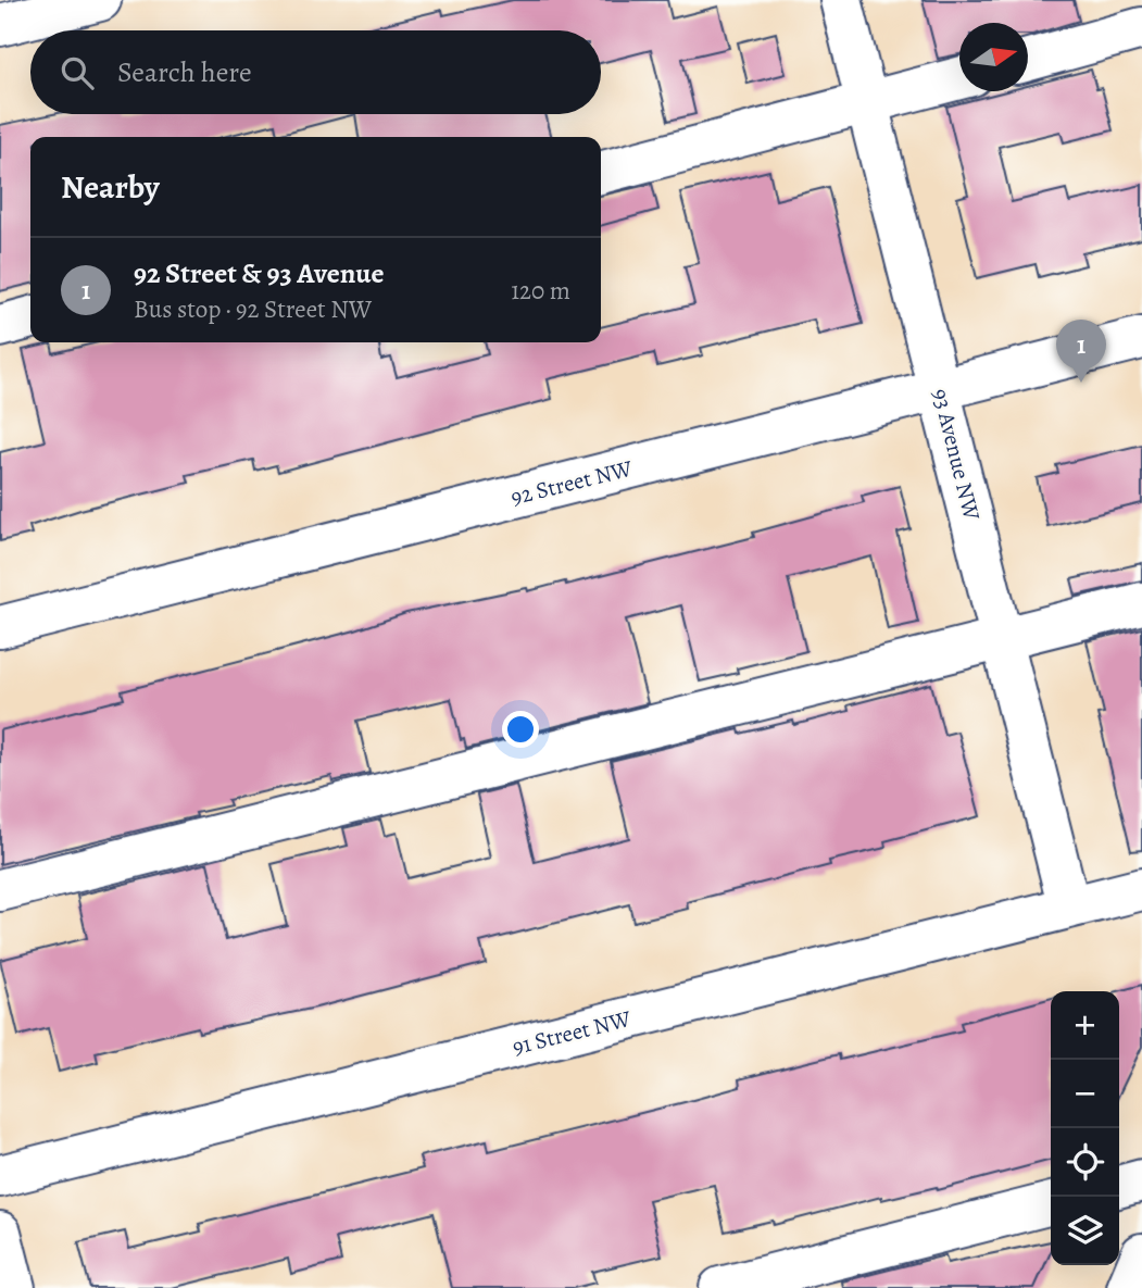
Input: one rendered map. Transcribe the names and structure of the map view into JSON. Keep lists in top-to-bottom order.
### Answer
{
  "streets": {
    "street": ["93 Avenue NW", "92 Street NW", "91 Street NW"]
  },
  "crossings": [
    ["93 Avenue NW", "92 Street NW"],
    ["93 Avenue NW", "91 Street NW"]
  ],
  "north": "right",
  "page": {
    "search": "Search here",
    "heading": "Nearby",
    "list": [
      {
        "mark": "1",
        "name": "92 Street & 93 Avenue",
        "note": "Bus stop · 92 Street NW",
        "value": "120 m"
      }
    ],
    "pins": "1",
    "map_buttons": ["+", "−"]
  }
}
